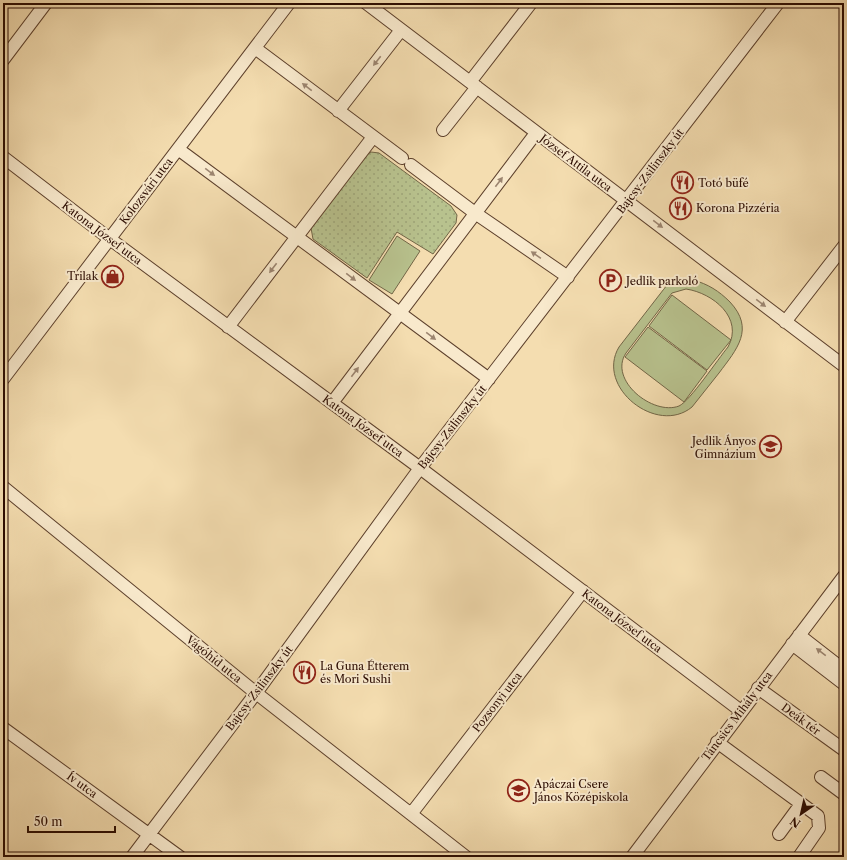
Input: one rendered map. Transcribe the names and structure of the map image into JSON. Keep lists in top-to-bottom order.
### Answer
{
  "streets": {
    "street": [
      "József Attila utca",
      "Bajcsy-Zsilinszky út",
      "Kolozsvári utca",
      "Katona József utca",
      "Vágóhíd utca",
      "Pozsonyi utca",
      "Táncsics Mihály utca",
      "Deák tér",
      "Ív utca"
    ]
  },
  "crossings": [
    ["József Attila utca", "Bajcsy-Zsilinszky út"],
    ["Bajcsy-Zsilinszky út", "Katona József utca"],
    ["Bajcsy-Zsilinszky út", "Vágóhíd utca"],
    ["Bajcsy-Zsilinszky út", "Ív utca"],
    ["Kolozsvári utca", "Katona József utca"],
    ["Katona József utca", "Pozsonyi utca"],
    ["Katona József utca", "Táncsics Mihály utca"],
    ["Vágóhíd utca", "Pozsonyi utca"],
    ["Táncsics Mihály utca", "Deák tér"]
  ],
  "places": {
    "restaurant": ["Totó büfé", "Korona Pizzéria", "La Guna Étterem és Mori Sushi"],
    "shop": ["Trilak"],
    "parking": ["Jedlik parkoló"],
    "school or university": ["Jedlik Ányos Gimnázium", "Apáczai Csere János Középiskola"]
  },
  "scale_bar": "50 m",
  "north": "bottom left"
}
